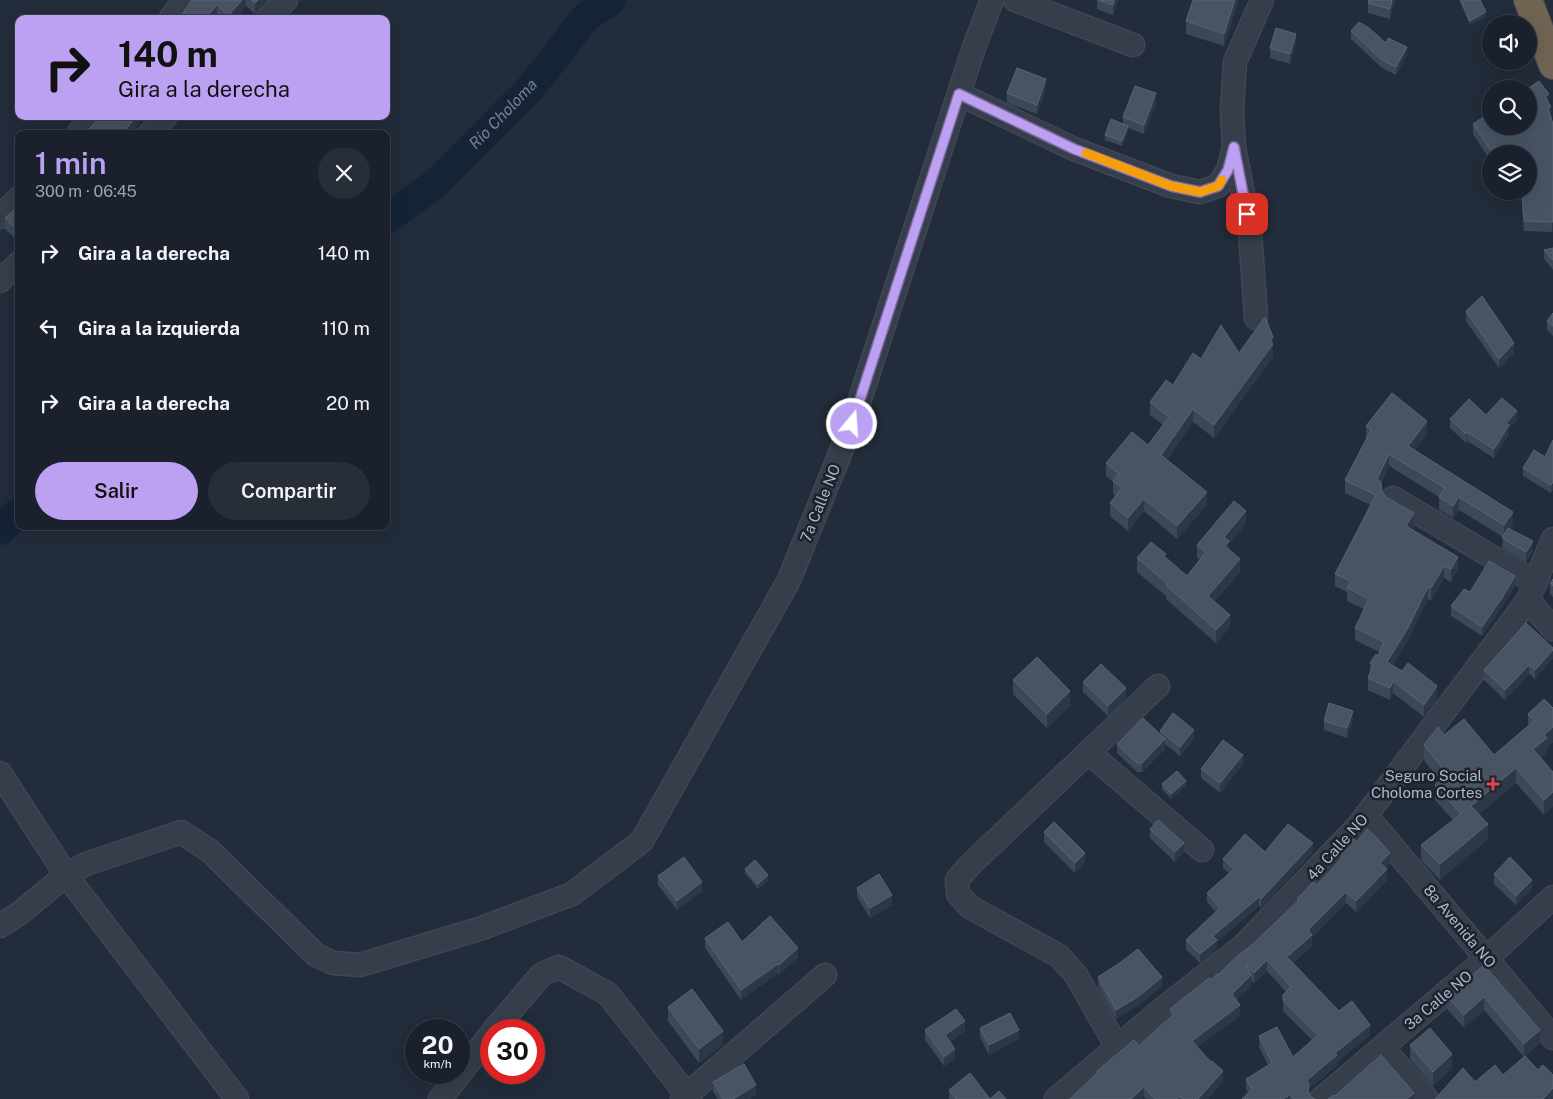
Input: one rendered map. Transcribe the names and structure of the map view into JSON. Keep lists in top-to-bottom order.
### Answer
{
  "streets": {
    "street": [
      "7a Calle NO",
      "4a Calle NO",
      "8a Avenida NO",
      "3a Calle NO"
    ]
  },
  "crossings": [
    ["4a Calle NO", "8a Avenida NO"],
    ["8a Avenida NO", "3a Calle NO"]
  ],
  "water": ["Río Choloma"],
  "places": {
    "health": ["Seguro Social Choloma Cortes"]
  },
  "page": {
    "turn": ["140 m", "Gira a la derecha"],
    "heading": ["1 min", "300 m · 06:45"],
    "list": [
      {
        "name": "Gira a la derecha",
        "value": "140 m"
      },
      {
        "name": "Gira a la izquierda",
        "value": "110 m"
      },
      {
        "name": "Gira a la derecha",
        "value": "20 m"
      }
    ],
    "buttons": ["Salir", "Compartir"],
    "speed": "20 km/h",
    "limit": "30"
  }
}
